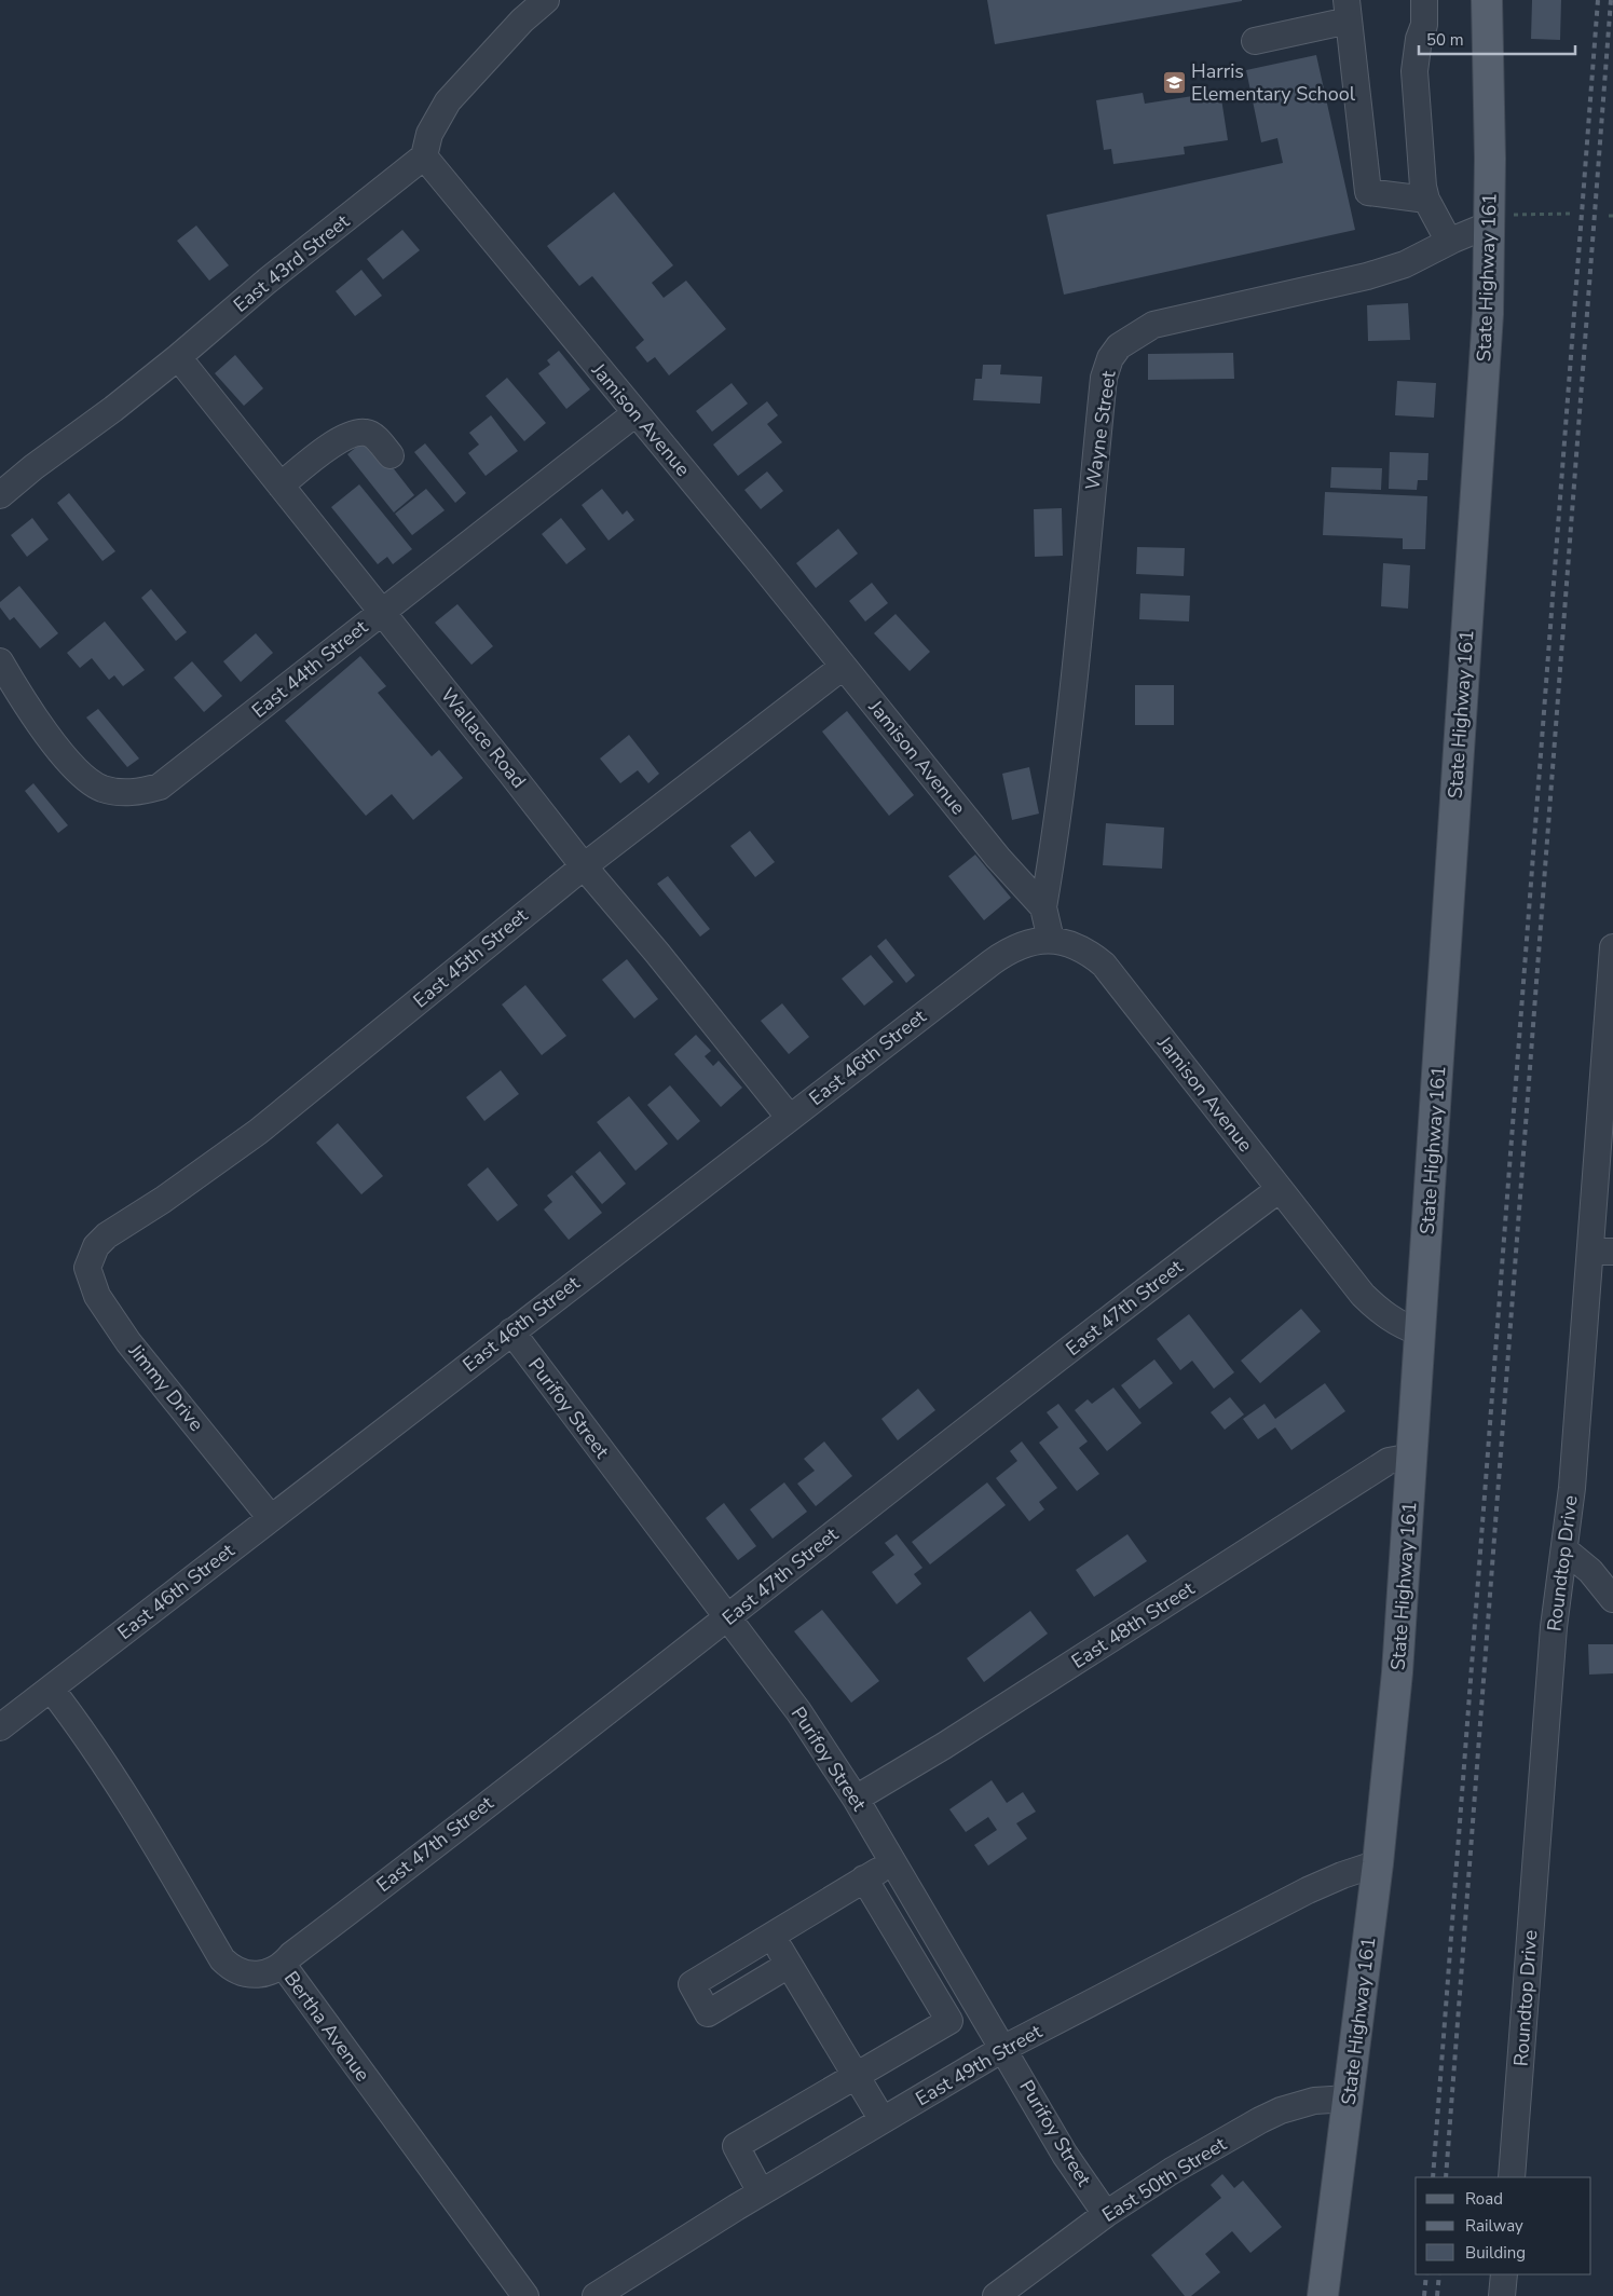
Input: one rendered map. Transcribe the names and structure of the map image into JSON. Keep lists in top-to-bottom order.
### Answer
{
  "streets": {
    "main road": ["State Highway 161"],
    "street": [
      "East 43rd Street",
      "Jamison Avenue",
      "Wayne Street",
      "East 44th Street",
      "Wallace Road",
      "East 45th Street",
      "East 46th Street",
      "East 47th Street",
      "Jimmy Drive",
      "Purifoy Street",
      "Roundtop Drive",
      "East 48th Street",
      "Bertha Avenue",
      "East 49th Street",
      "East 50th Street"
    ]
  },
  "crossings": [
    ["East 43rd Street", "Jamison Avenue"],
    ["East 43rd Street", "Wallace Road"],
    ["State Highway 161", "Jamison Avenue"],
    ["State Highway 161", "Wayne Street"],
    ["State Highway 161", "East 48th Street"],
    ["State Highway 161", "East 49th Street"],
    ["State Highway 161", "East 50th Street"],
    ["Jamison Avenue", "Wayne Street"],
    ["Jamison Avenue", "East 44th Street"],
    ["Jamison Avenue", "East 45th Street"],
    ["Jamison Avenue", "East 46th Street"],
    ["Jamison Avenue", "East 47th Street"],
    ["East 44th Street", "Wallace Road"],
    ["Wallace Road", "East 45th Street"],
    ["Wallace Road", "East 46th Street"],
    ["East 45th Street", "Jimmy Drive"],
    ["East 46th Street", "Jimmy Drive"],
    ["East 46th Street", "Purifoy Street"],
    ["East 46th Street", "Bertha Avenue"],
    ["East 47th Street", "Purifoy Street"],
    ["East 47th Street", "Bertha Avenue"],
    ["Purifoy Street", "East 48th Street"],
    ["Purifoy Street", "East 49th Street"],
    ["Purifoy Street", "East 50th Street"]
  ],
  "places": {
    "school or university": ["Harris Elementary School"]
  },
  "legend": ["Road", "Railway", "Building"],
  "scale_bar": "50 m"
}
